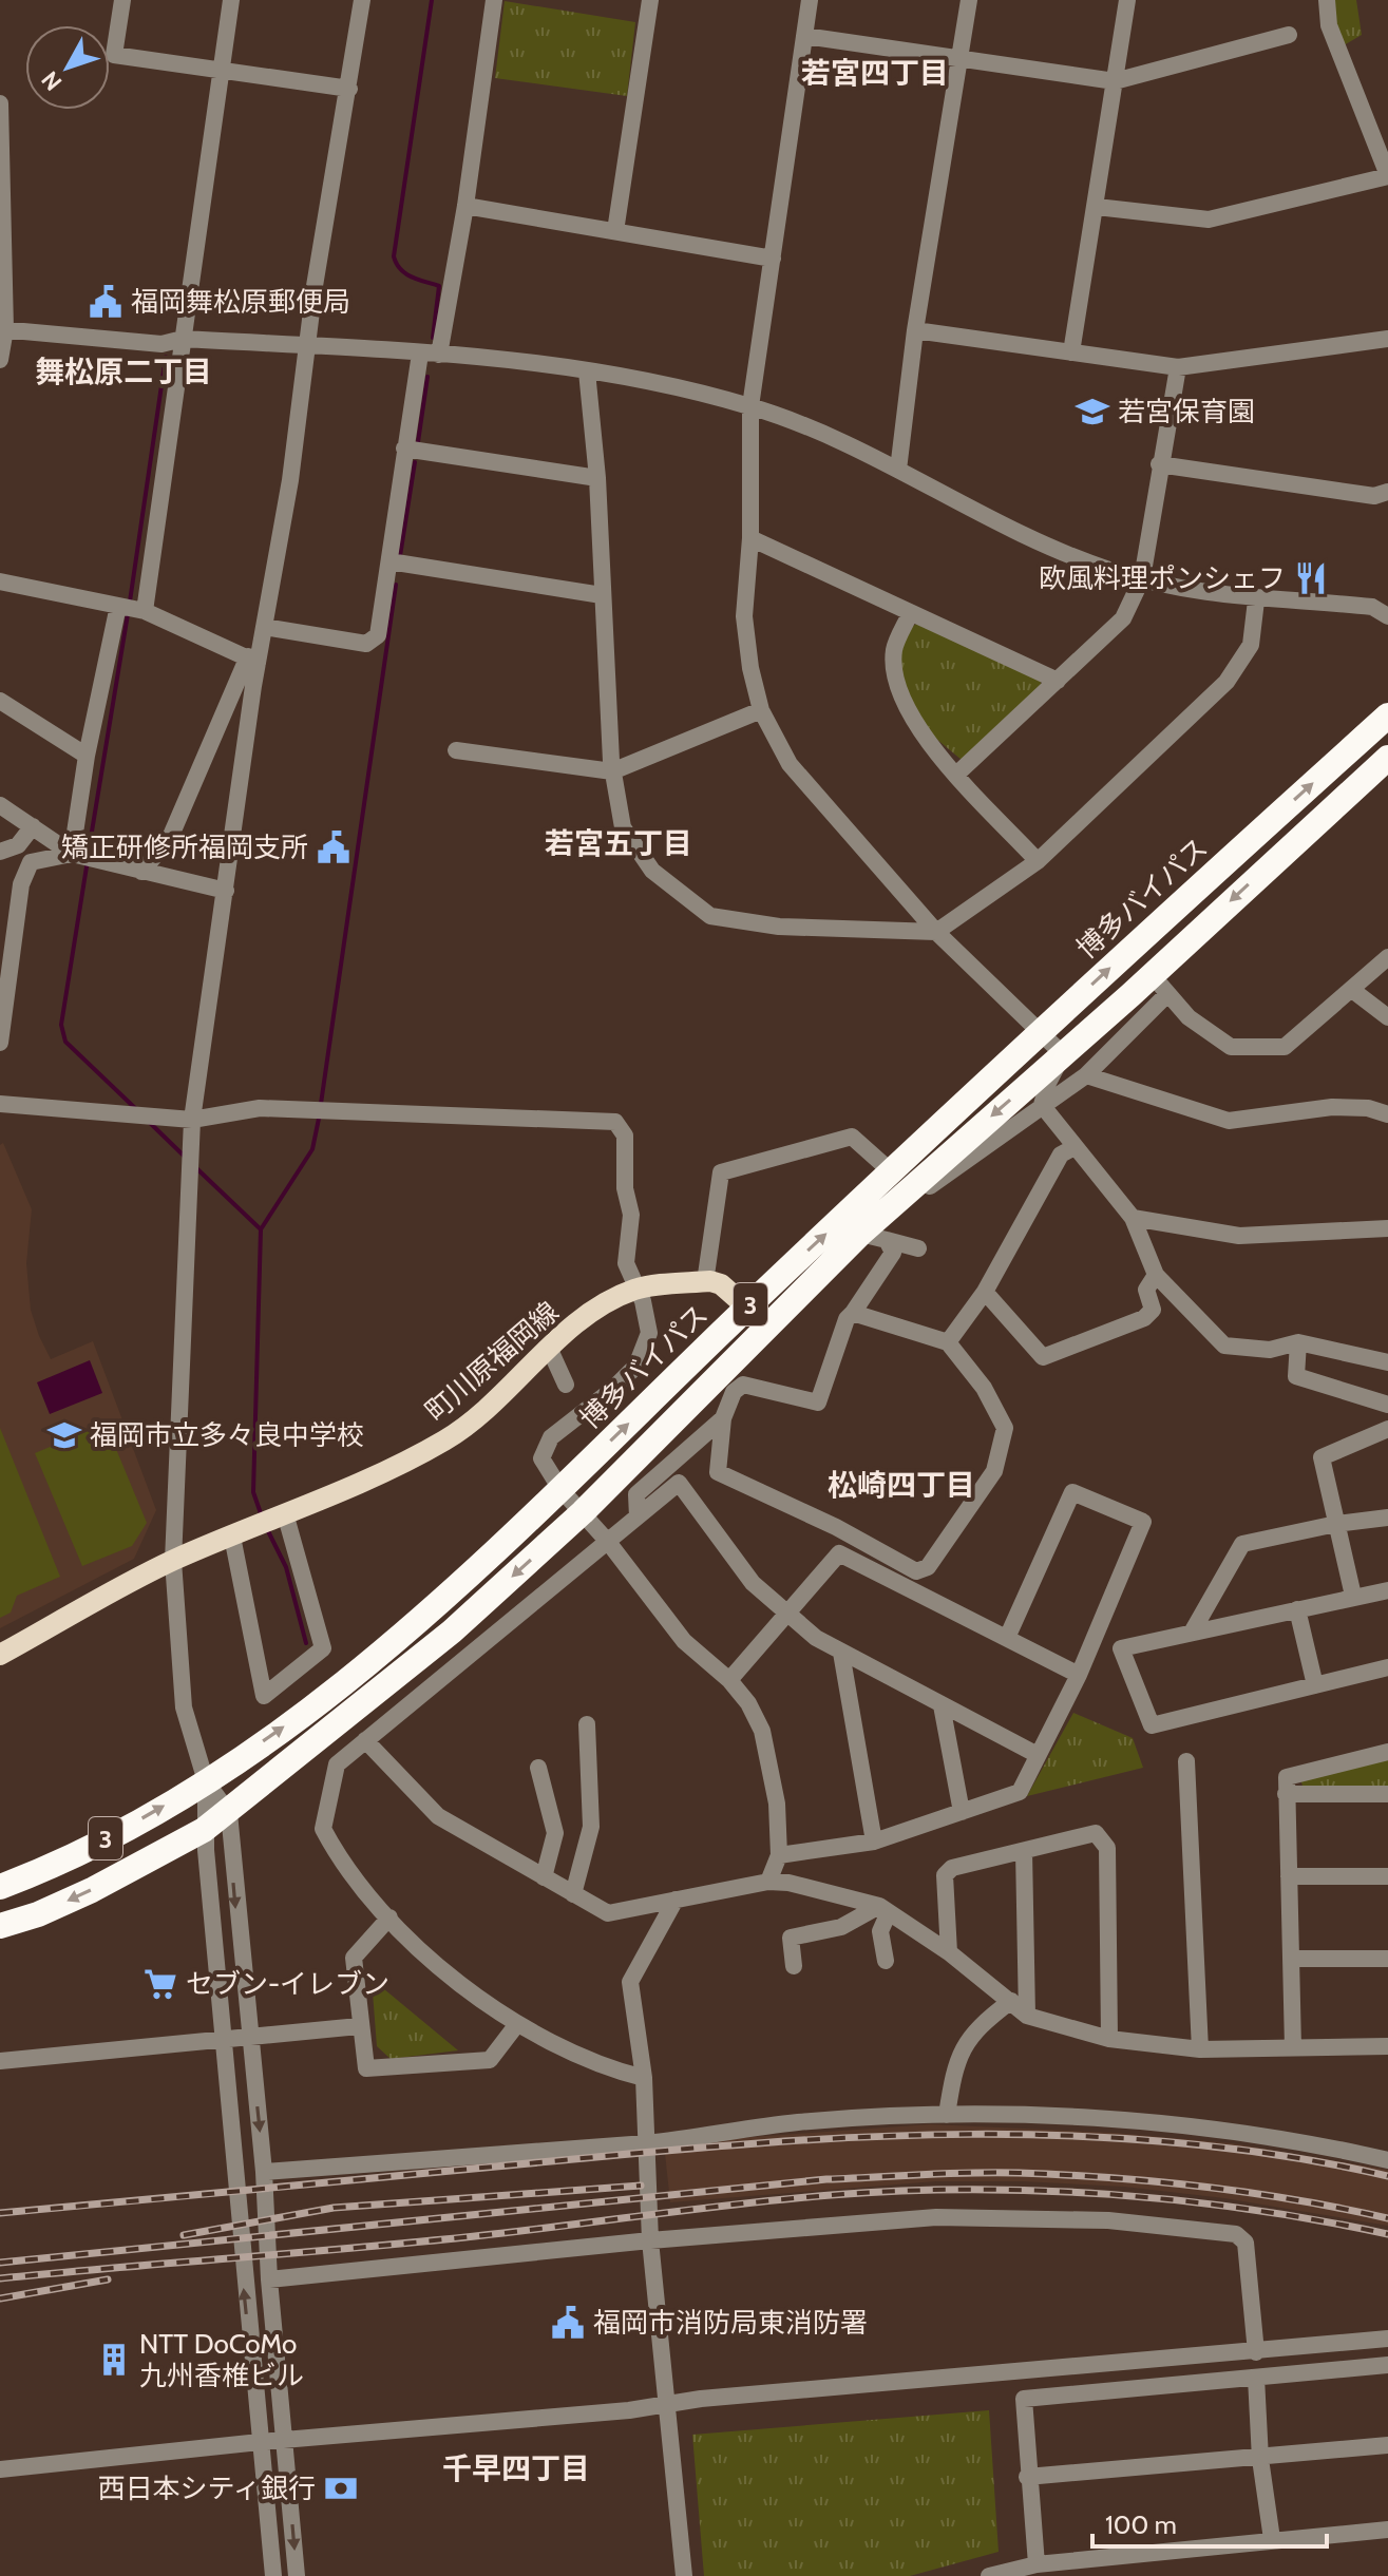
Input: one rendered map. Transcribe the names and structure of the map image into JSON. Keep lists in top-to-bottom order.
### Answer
{
  "streets": {
    "highway": ["博多バイパス", "3"],
    "main road": ["町川原福岡線"]
  },
  "districts": [
    "若宮四丁目",
    "舞松原二丁目",
    "若宮五丁目",
    "松崎四丁目",
    "千早四丁目"
  ],
  "places": {
    "public building": ["福岡舞松原郵便局", "矯正研修所福岡支所", "福岡市消防局東消防署"],
    "school or university": ["若宮保育園", "福岡市立多々良中学校"],
    "restaurant": ["欧風料理ポンシェフ"],
    "supermarket": ["セブン-イレブン"],
    "building": ["NTT DoCoMo 九州香椎ビル"],
    "bank": ["西日本シティ銀行"]
  },
  "scale_bar": "100 m",
  "north": "bottom left"
}
